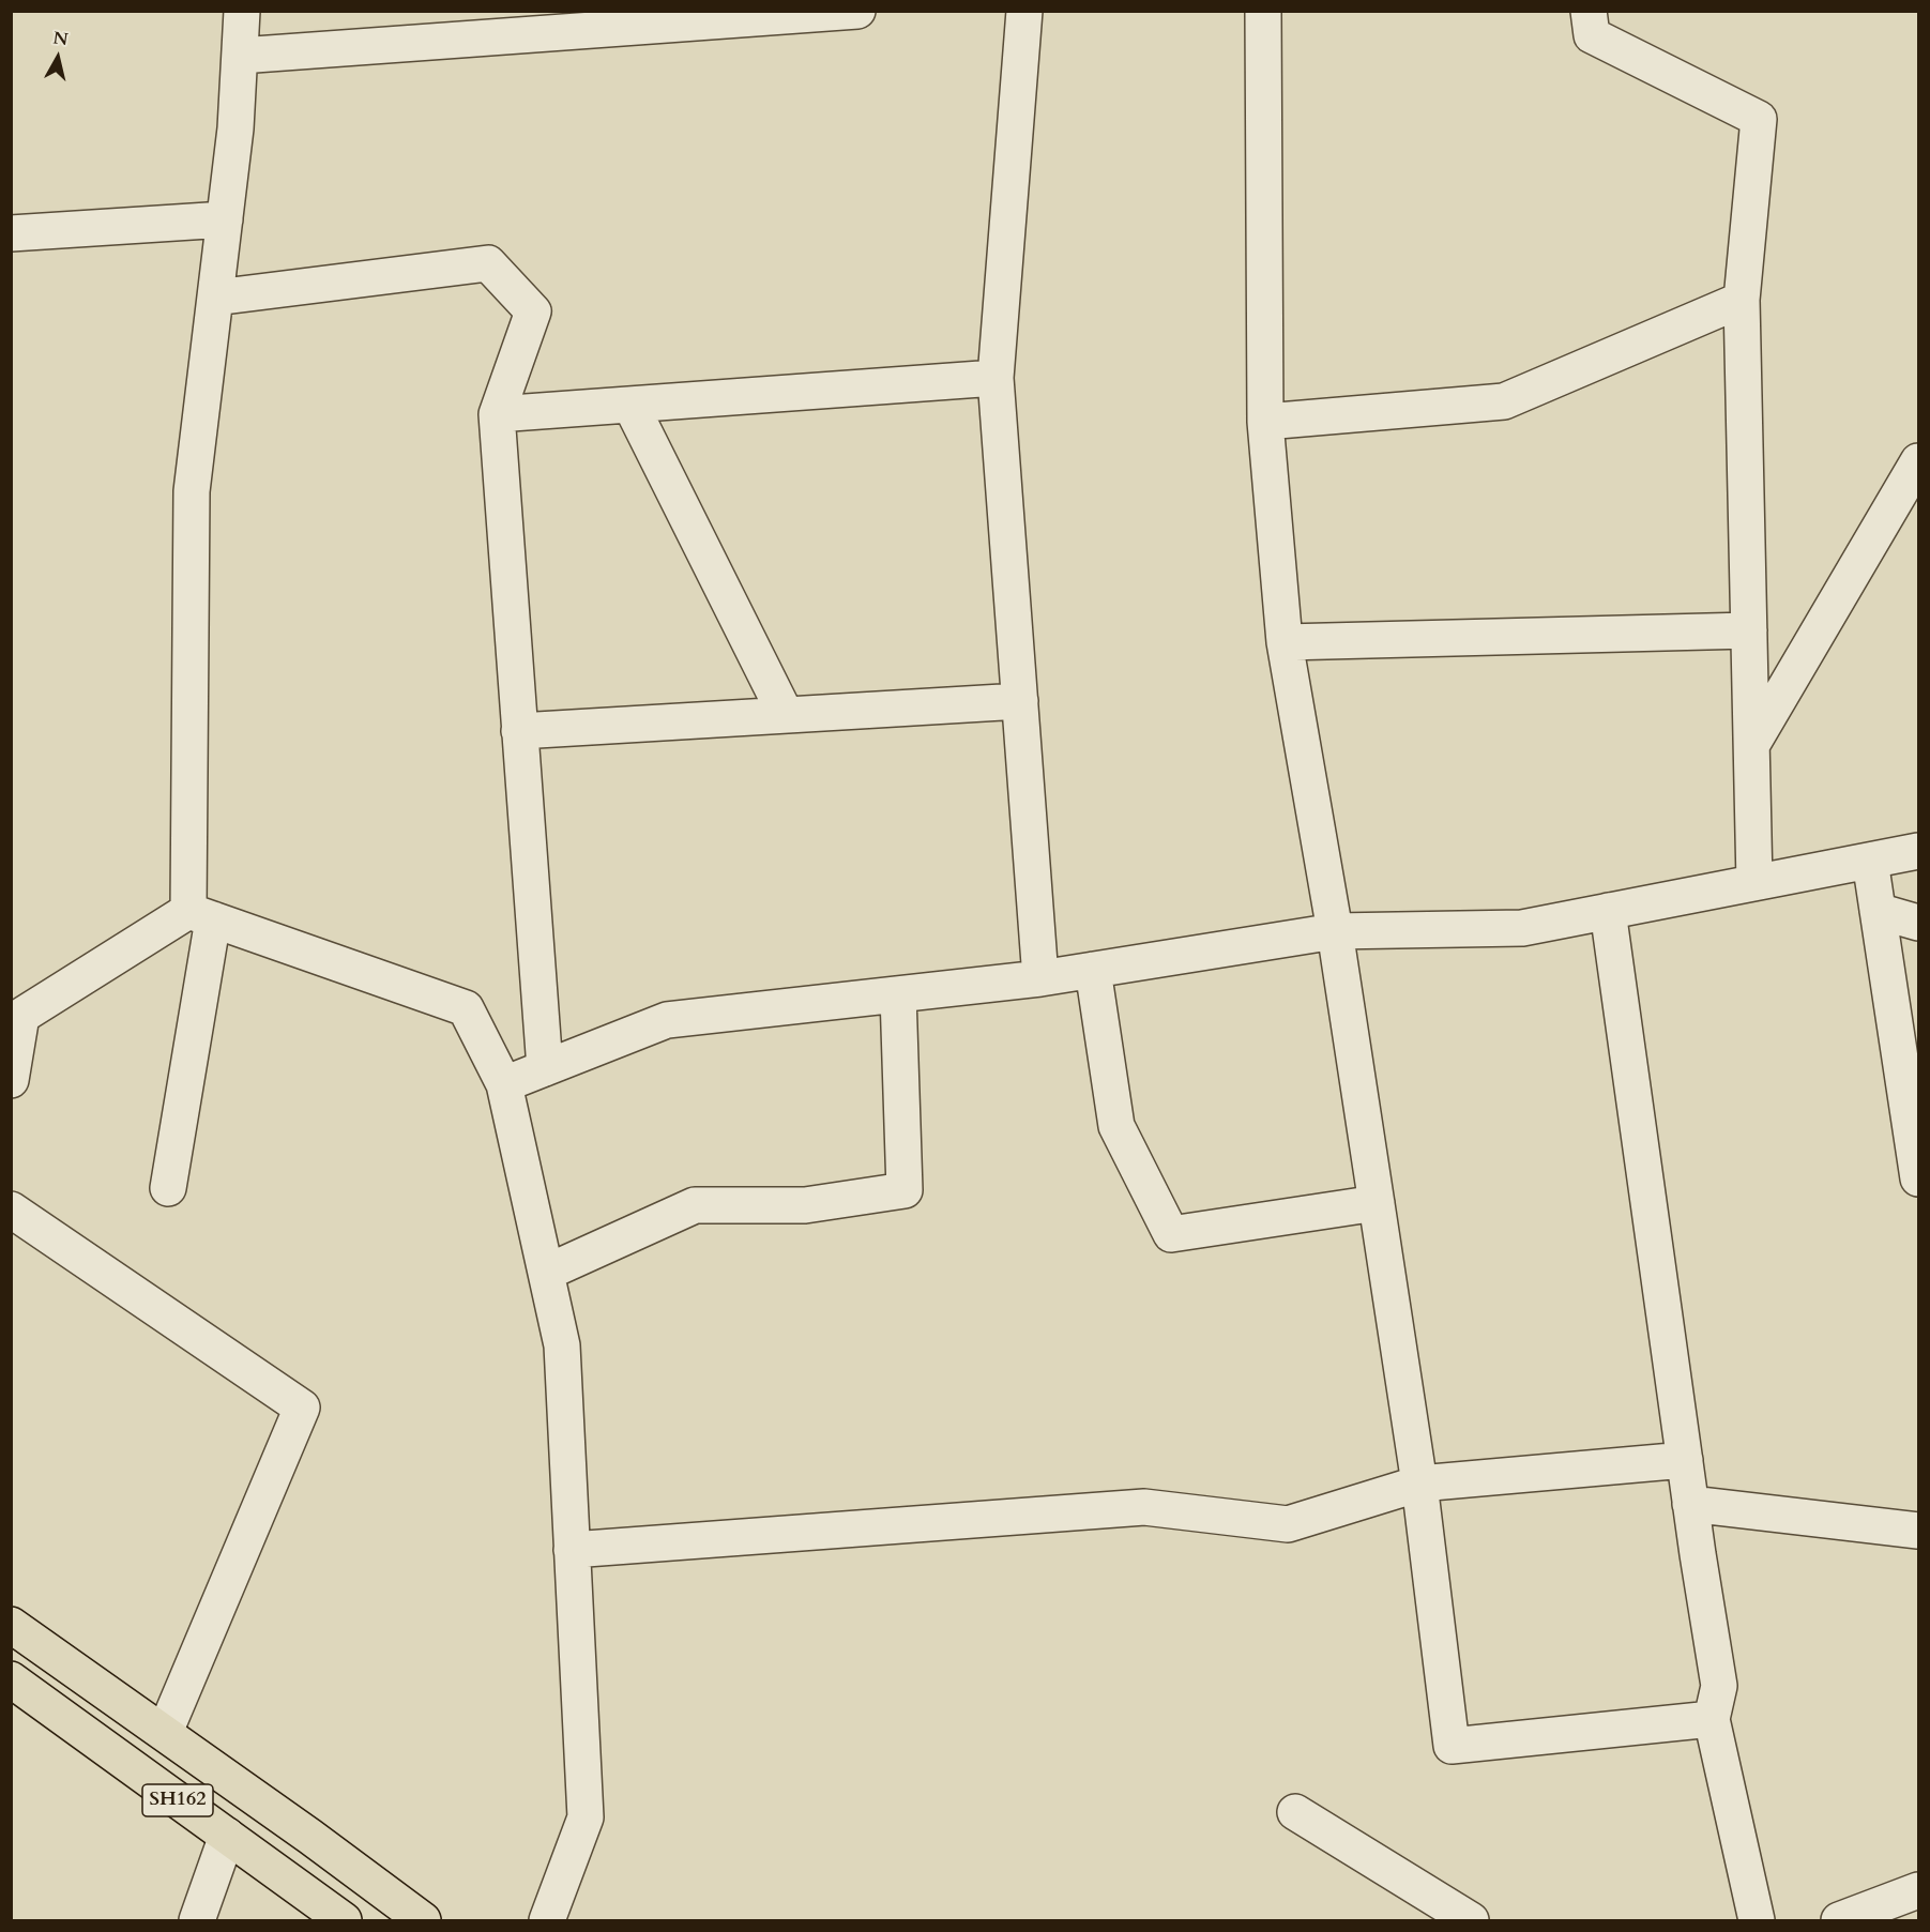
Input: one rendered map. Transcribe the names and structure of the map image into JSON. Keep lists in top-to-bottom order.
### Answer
{
  "streets": {
    "main road": ["SH162"]
  },
  "north": "top"
}
